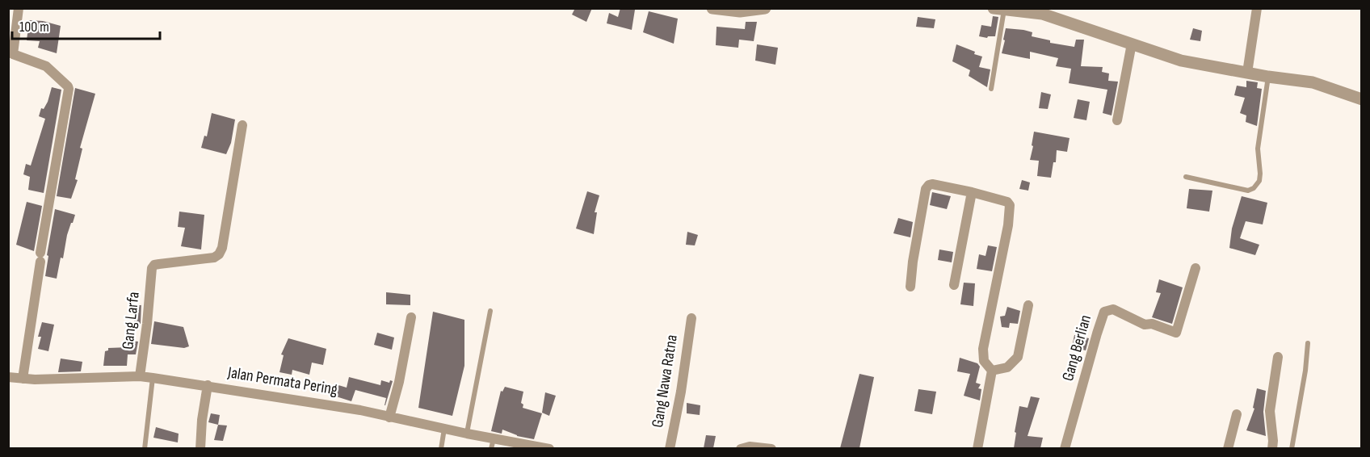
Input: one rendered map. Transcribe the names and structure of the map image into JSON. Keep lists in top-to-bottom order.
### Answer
{
  "streets": {
    "street": [
      "Gang Larfa",
      "Gang Berlian",
      "Jalan Permata Pering",
      "Gang Nawa Ratna"
    ]
  },
  "crossings": [
    ["Gang Larfa", "Jalan Permata Pering"]
  ],
  "scale_bar": "100 m"
}
